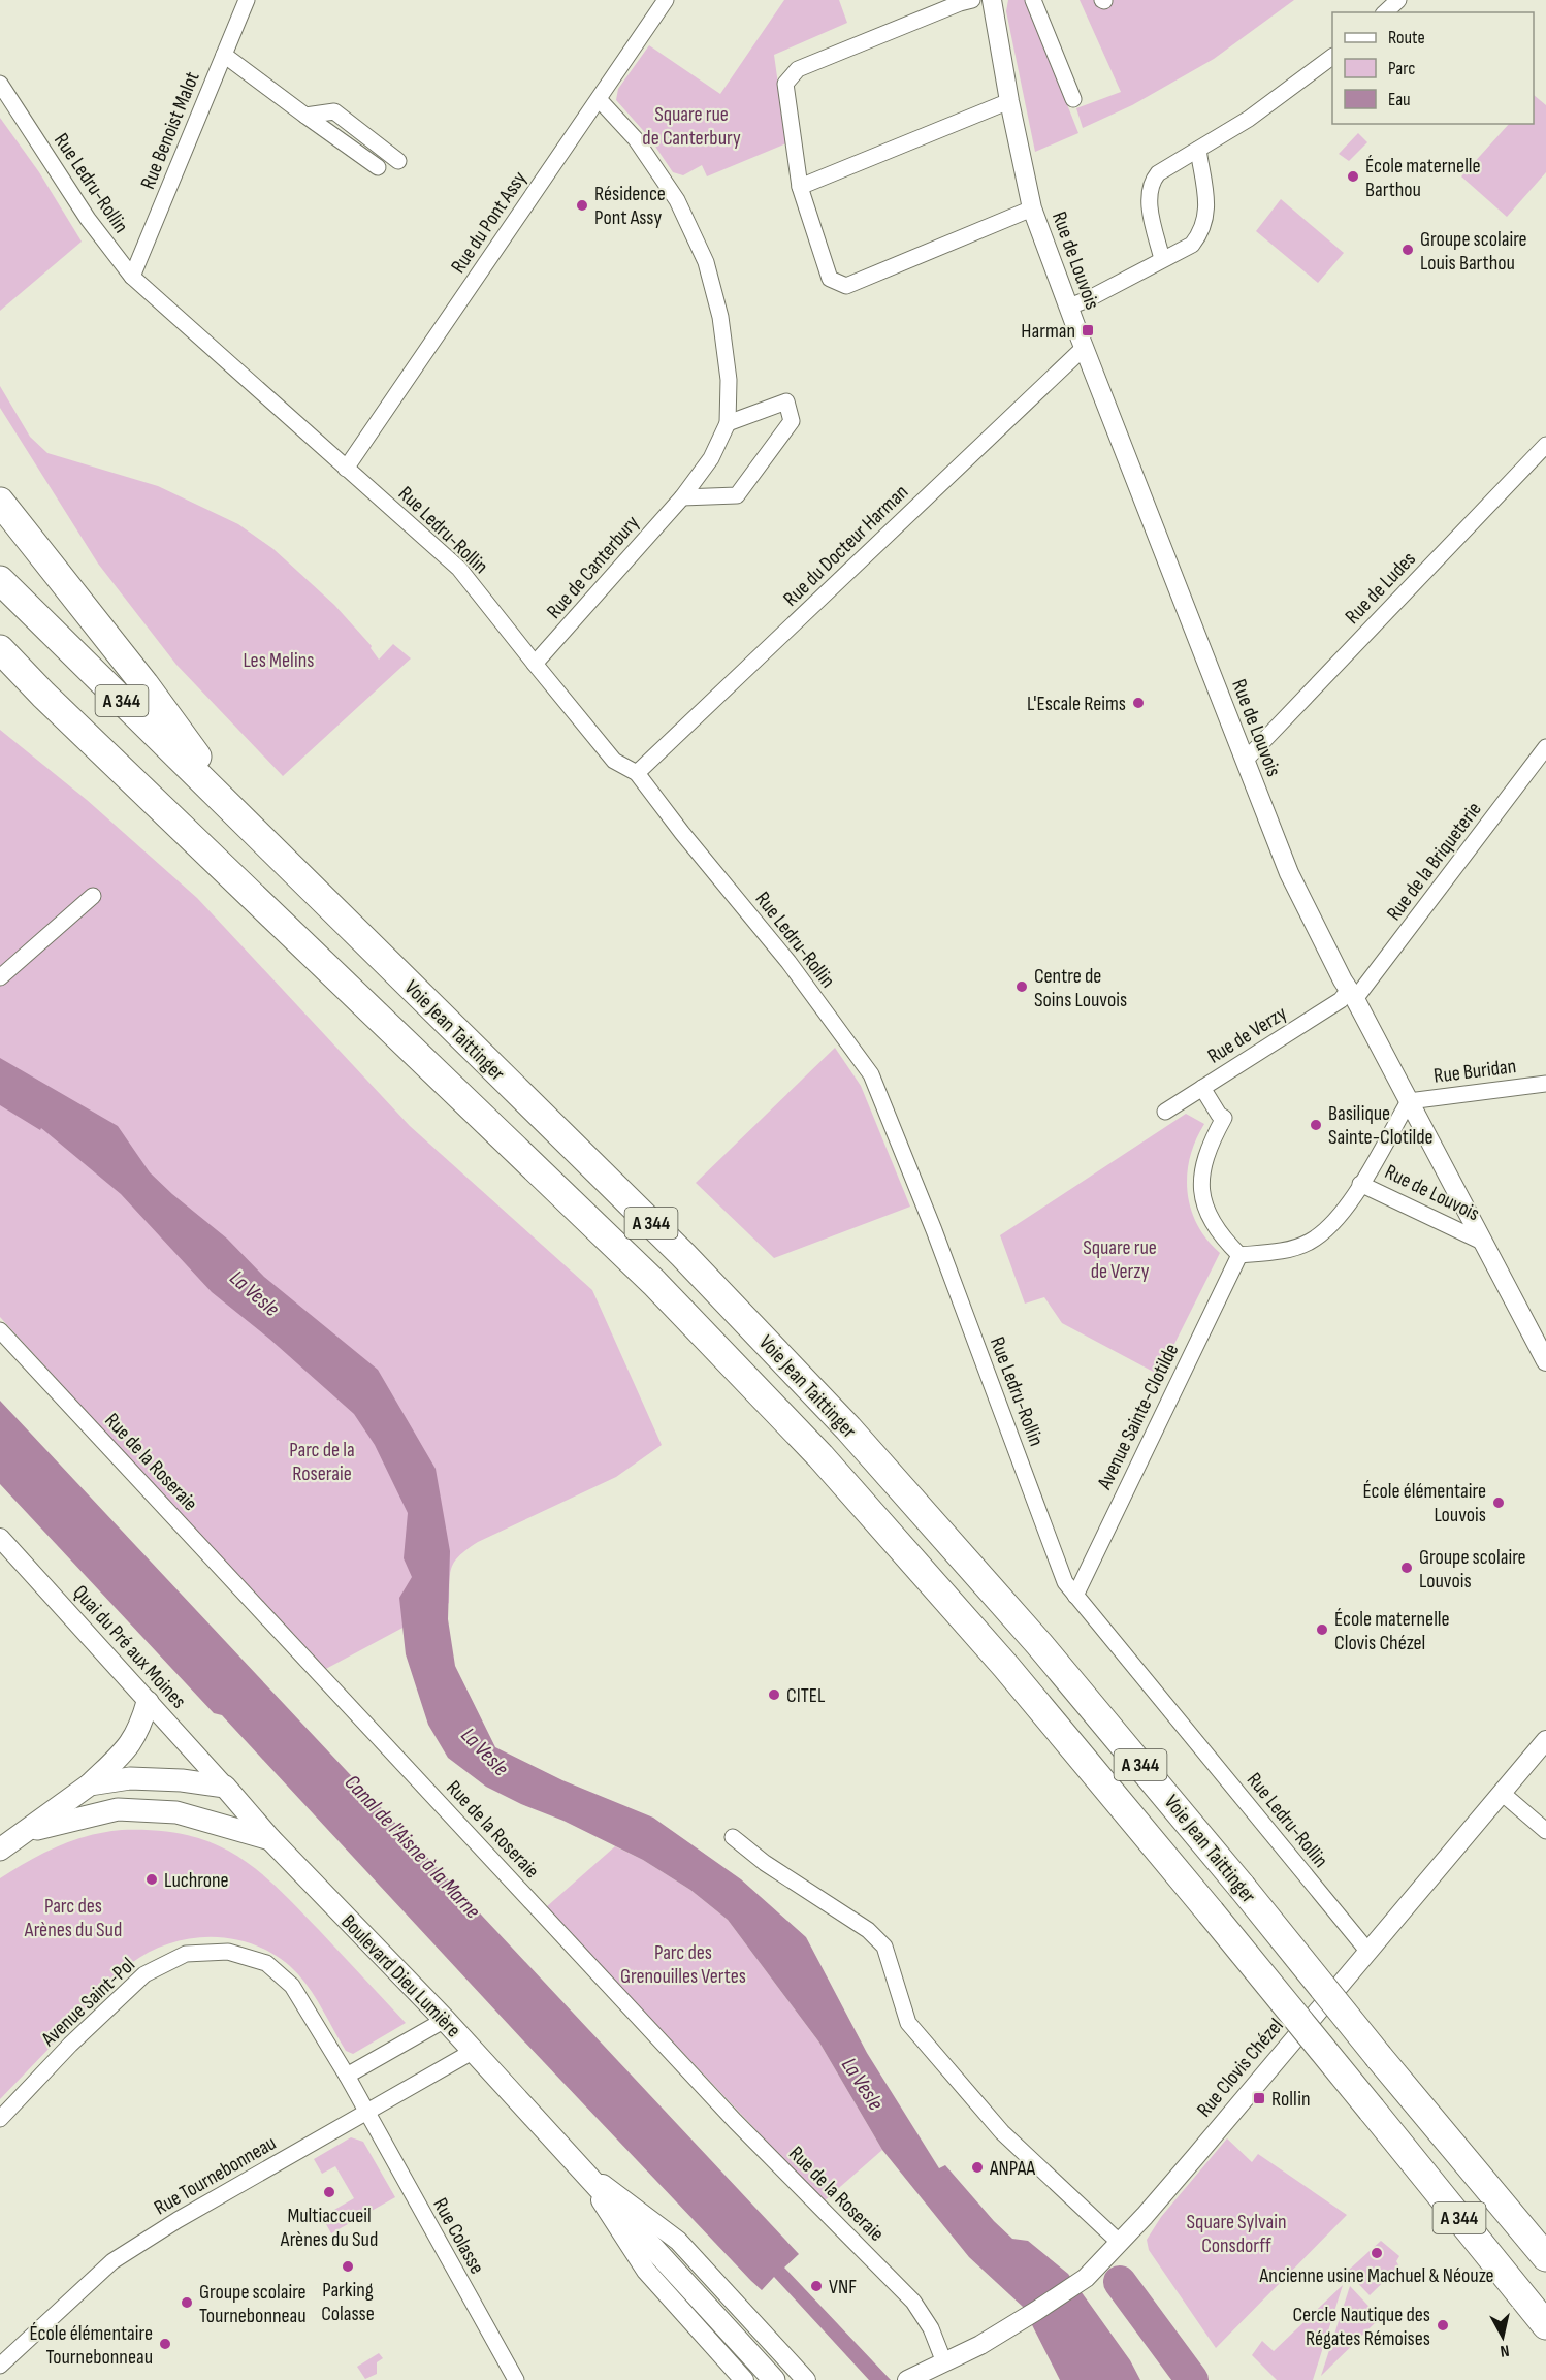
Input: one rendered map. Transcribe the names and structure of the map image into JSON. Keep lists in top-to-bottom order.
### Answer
{
  "streets": {
    "highway": ["A 344", "Voie Jean Taittinger"],
    "main road": ["Boulevard Dieu Lumière"],
    "street": [
      "Rue Benoist Malot",
      "Rue Ledru-Rollin",
      "Rue du Pont Assy",
      "Rue de Louvois",
      "Rue du Docteur Harman",
      "Rue de Canterbury",
      "Rue de Ludes",
      "Rue de la Briqueterie",
      "Rue de Verzy",
      "Rue Buridan",
      "Avenue Sainte-Clotilde",
      "Rue de la Roseraie",
      "Quai du Pré aux Moines",
      "Avenue Saint-Pol",
      "Rue Clovis Chézel",
      "Rue Tournebonneau",
      "Rue Colasse"
    ]
  },
  "crossings": [
    ["Rue Benoist Malot", "Rue Ledru-Rollin"],
    ["Rue Ledru-Rollin", "Rue du Pont Assy"],
    ["Rue Ledru-Rollin", "Rue du Docteur Harman"],
    ["Rue Ledru-Rollin", "Rue de Canterbury"],
    ["Rue Ledru-Rollin", "Avenue Sainte-Clotilde"],
    ["Rue Ledru-Rollin", "Rue Clovis Chézel"],
    ["Rue du Pont Assy", "Rue de Canterbury"],
    ["Rue de Louvois", "Rue du Docteur Harman"],
    ["Rue de Louvois", "Rue de Ludes"],
    ["Rue de Louvois", "Rue de la Briqueterie"],
    ["Rue de Louvois", "Rue de Verzy"],
    ["Rue de Louvois", "Rue Buridan"],
    ["Rue de la Briqueterie", "Rue de Verzy"],
    ["Rue de la Roseraie", "Rue Clovis Chézel"],
    ["Quai du Pré aux Moines", "Boulevard Dieu Lumière"],
    ["Boulevard Dieu Lumière", "Rue Tournebonneau"],
    ["Avenue Saint-Pol", "Rue Tournebonneau"],
    ["Avenue Saint-Pol", "Rue Colasse"],
    ["Rue Tournebonneau", "Rue Colasse"]
  ],
  "water": ["La Vesle", "Canal de l'Aisne à la Marne"],
  "parks": [
    "Square rue de Canterbury",
    "Les Melins",
    "Square rue de Verzy",
    "Parc de la Roseraie",
    "Parc des Arènes du Sud",
    "Parc des Grenouilles Vertes",
    "Square Sylvain Consdorff"
  ],
  "places": {
    "other": [
      "École maternelle Barthou",
      "Résidence Pont Assy",
      "Groupe scolaire Louis Barthou",
      "L'Escale Reims",
      "Centre de Soins Louvois",
      "Basilique Sainte-Clotilde",
      "École élémentaire Louvois",
      "Groupe scolaire Louvois",
      "École maternelle Clovis Chézel",
      "CITEL",
      "Luchrone",
      "ANPAA",
      "Multiaccueil Arènes du Sud",
      "Ancienne usine Machuel & Néouze",
      "Parking Colasse",
      "VNF",
      "Groupe scolaire Tournebonneau",
      "Cercle Nautique des Régates Rémoises",
      "École élémentaire Tournebonneau"
    ],
    "transit": ["Harman", "Rollin"]
  },
  "legend": ["Route", "Parc", "Eau"],
  "north": "bottom"
}
